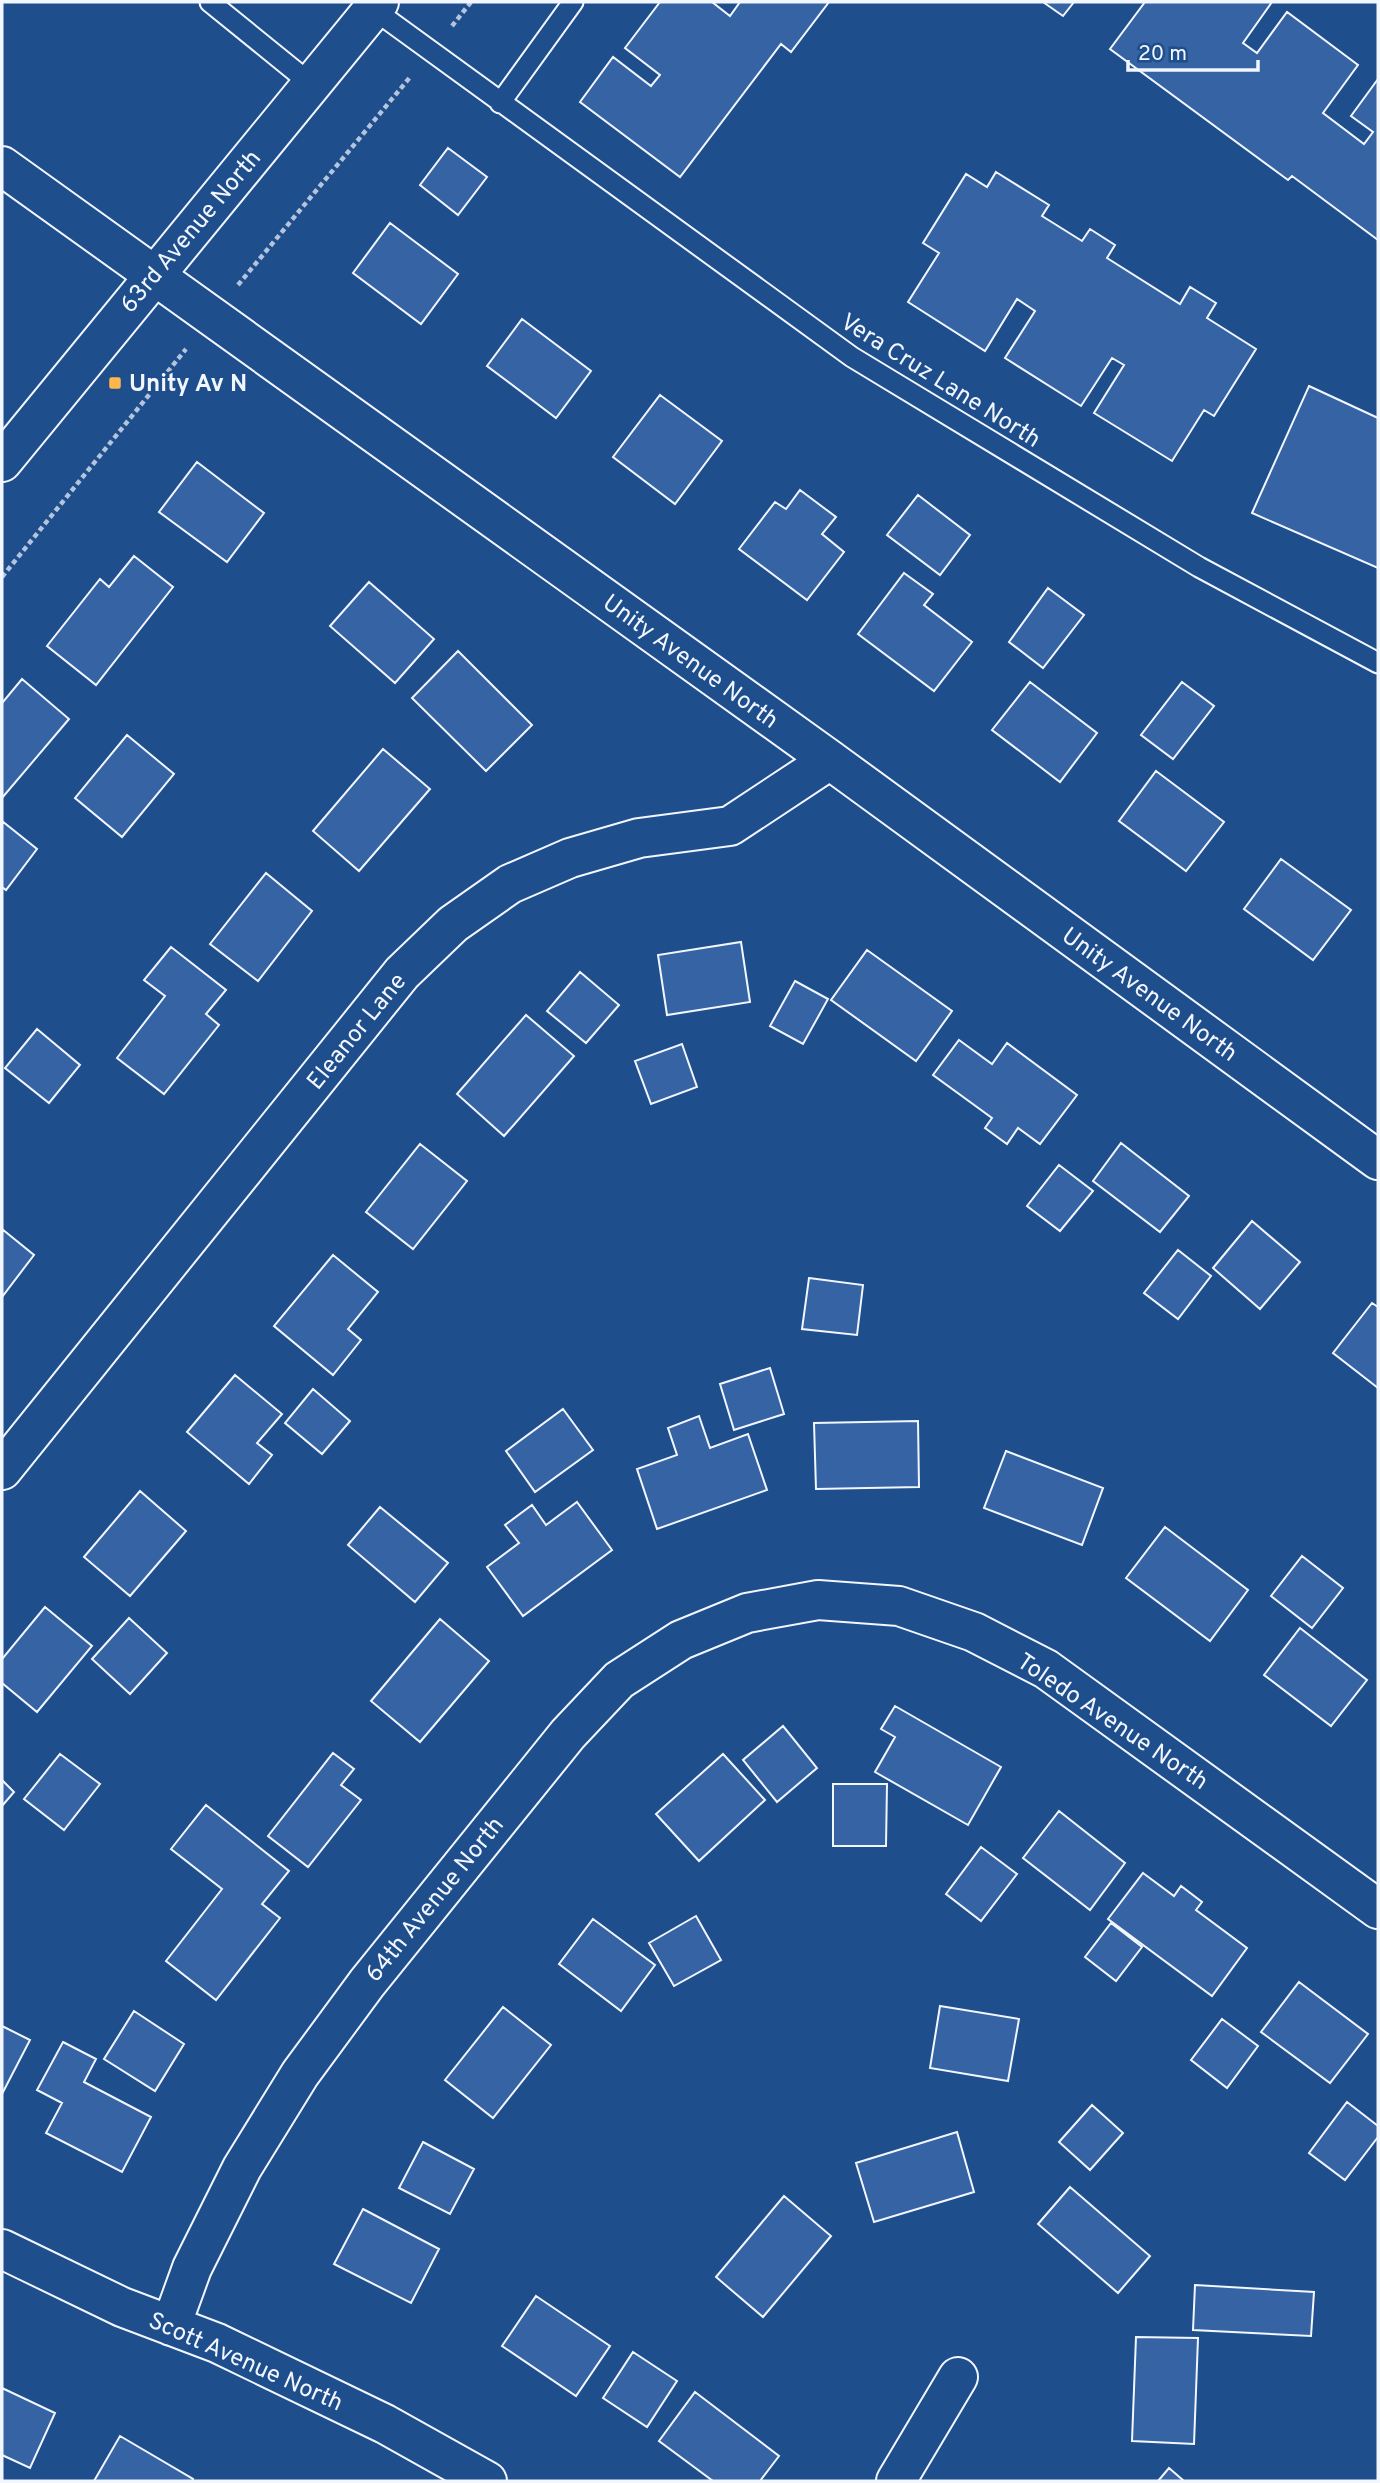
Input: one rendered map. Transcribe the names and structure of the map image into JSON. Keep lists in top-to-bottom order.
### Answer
{
  "streets": {
    "street": [
      "63rd Avenue North",
      "Unity Avenue North",
      "Eleanor Lane",
      "Toledo Avenue North",
      "64th Avenue North",
      "Scott Avenue North"
    ],
    "lane": ["Vera Cruz Lane North"]
  },
  "crossings": [
    ["63rd Avenue North", "Vera Cruz Lane North"],
    ["63rd Avenue North", "Unity Avenue North"],
    ["Unity Avenue North", "Eleanor Lane"],
    ["Toledo Avenue North", "64th Avenue North"],
    ["64th Avenue North", "Scott Avenue North"]
  ],
  "places": {
    "transit": ["Unity Av N"]
  },
  "scale_bar": "20 m"
}
